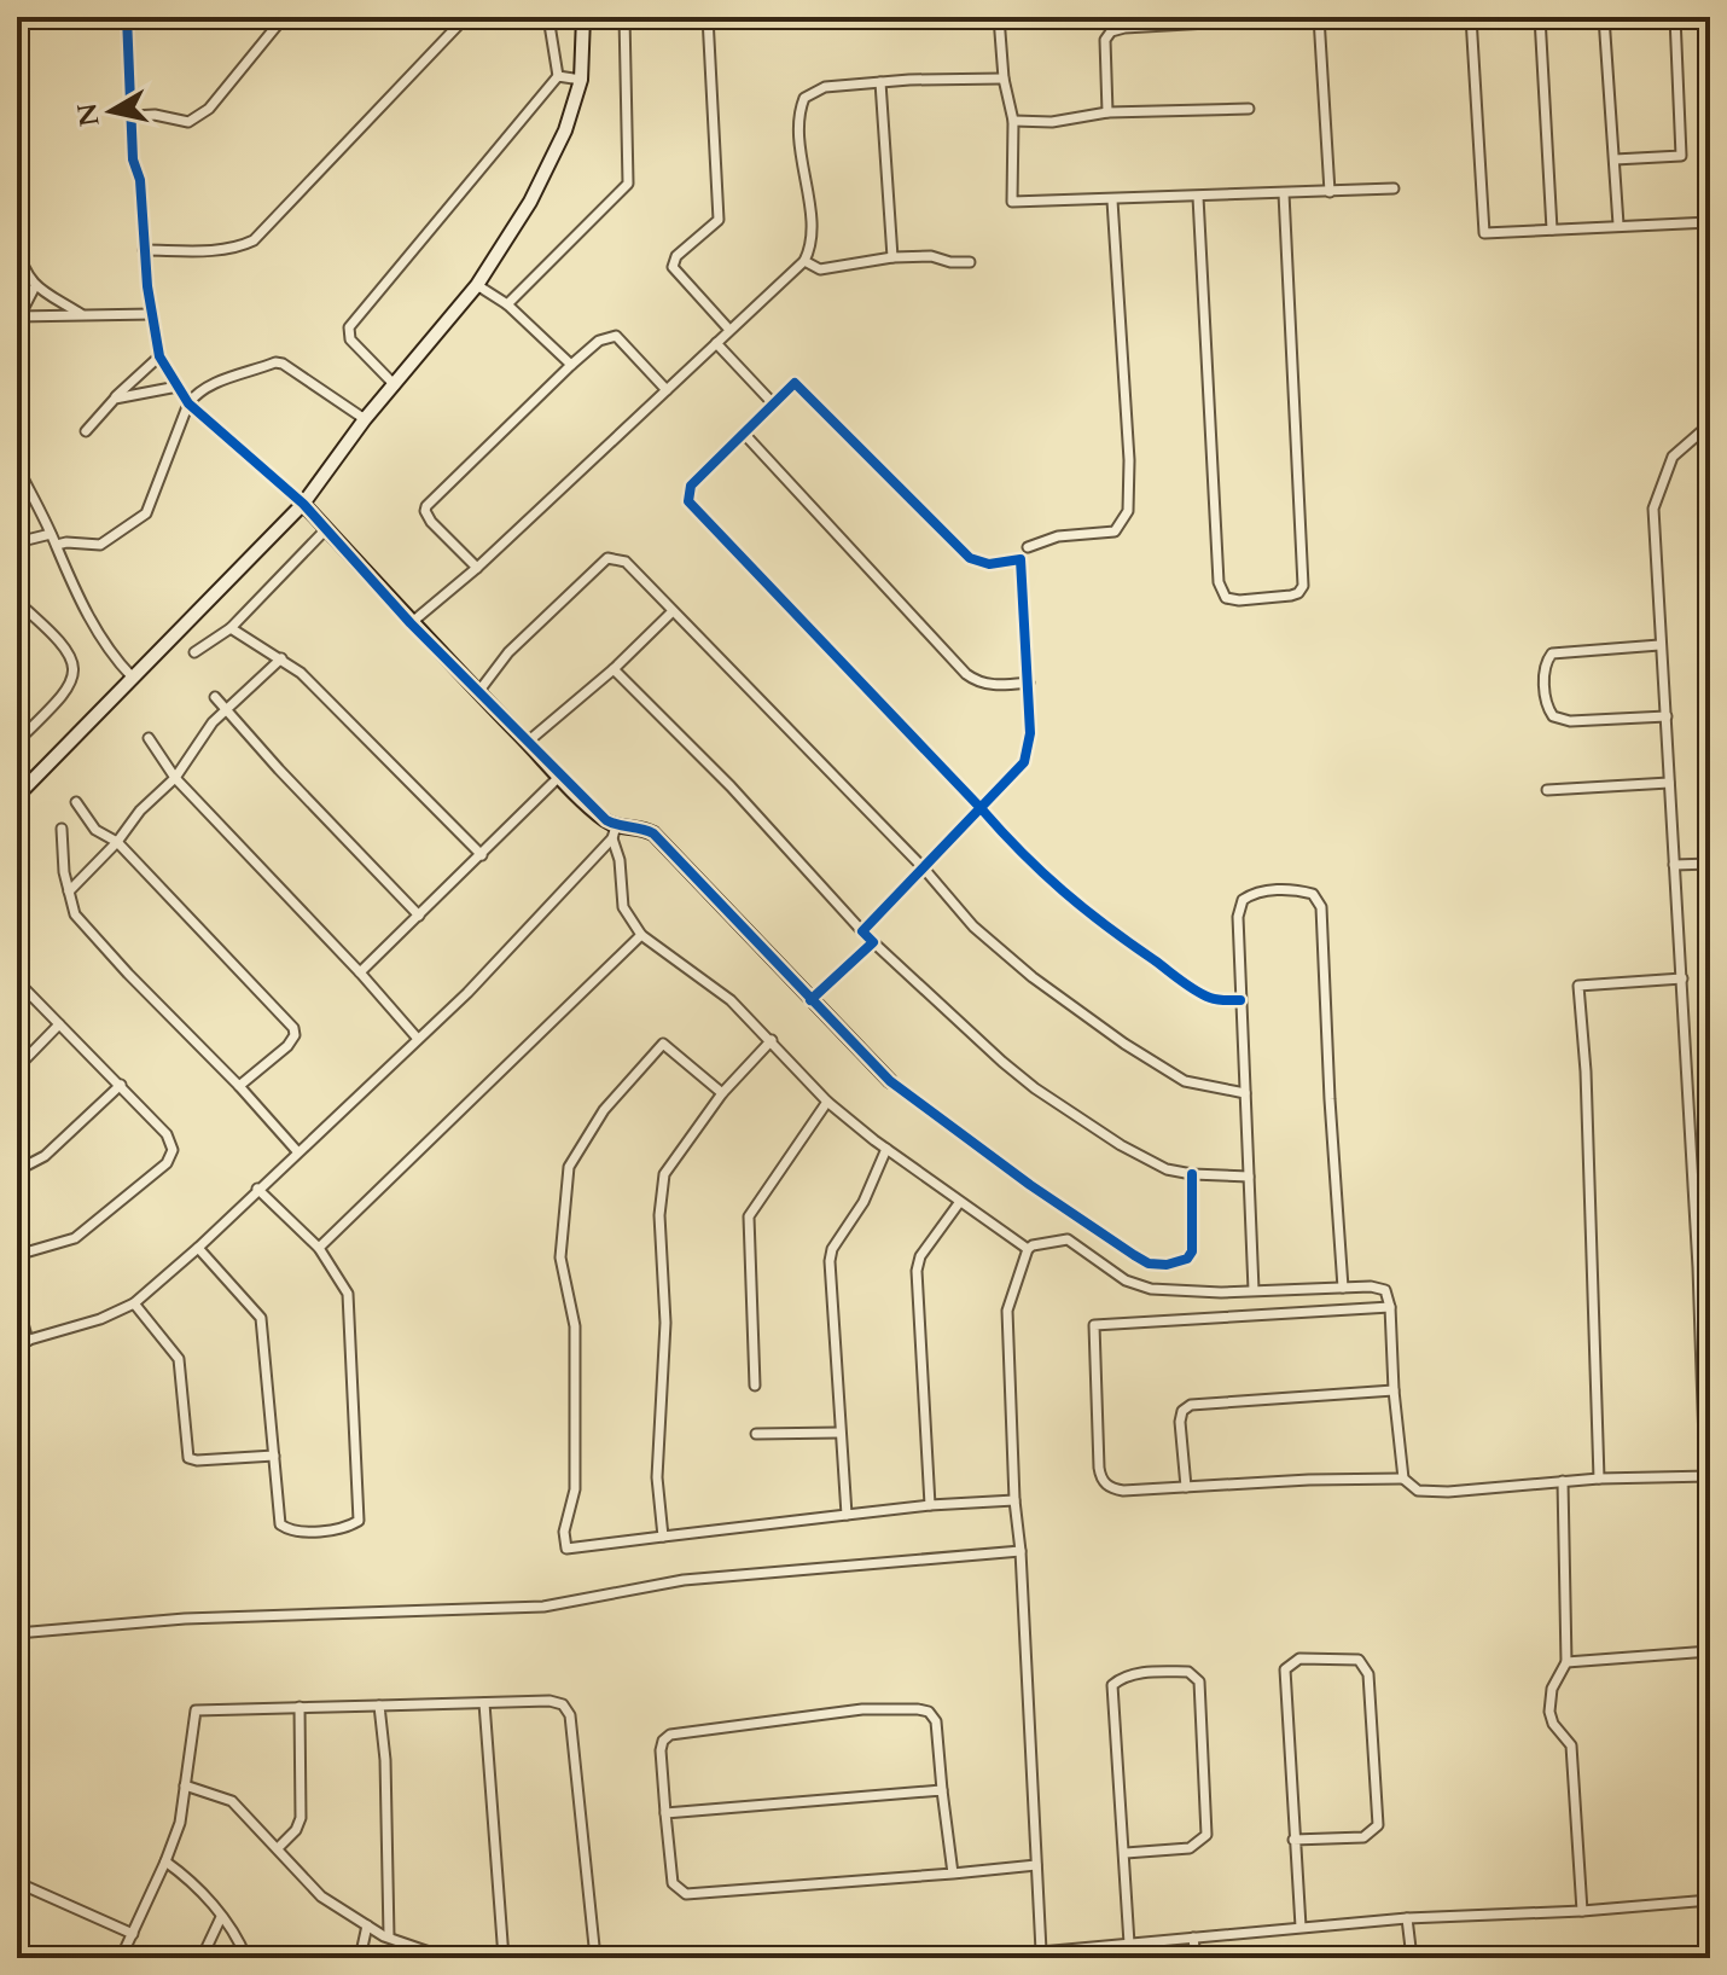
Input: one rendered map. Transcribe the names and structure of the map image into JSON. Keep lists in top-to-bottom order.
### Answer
{
  "north": "left"
}
